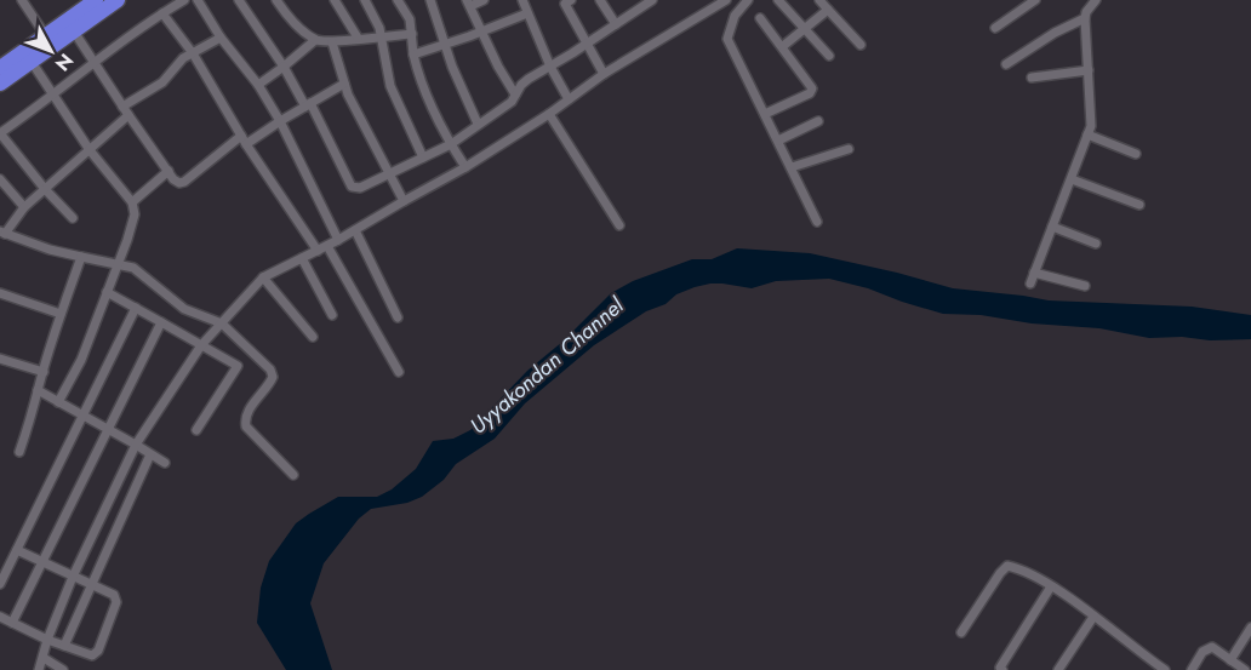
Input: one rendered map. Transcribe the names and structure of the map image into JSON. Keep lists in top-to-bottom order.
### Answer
{
  "water": ["Uyyakondan Channel"],
  "north": "bottom right"
}
